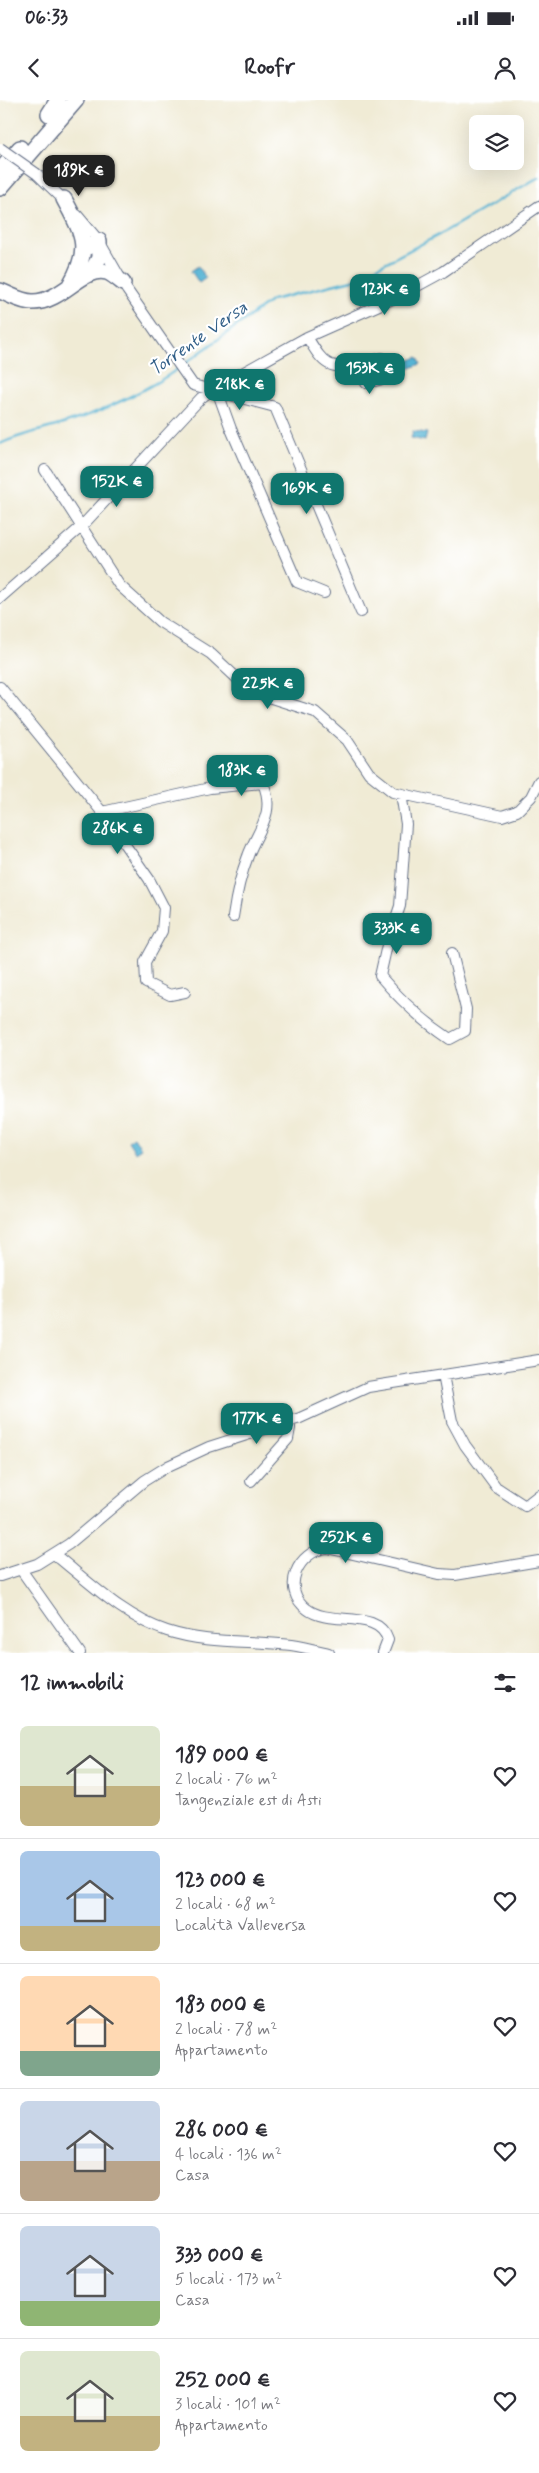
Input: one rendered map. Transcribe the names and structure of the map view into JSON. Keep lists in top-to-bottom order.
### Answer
{
  "water": ["Torrente Versa"],
  "page": {
    "status": "06:33",
    "header": "Roofr",
    "price": [
      "189K €",
      "123K €",
      "153K €",
      "218K €",
      "152K €",
      "169K €",
      "225K €",
      "183K €",
      "286K €",
      "333K €",
      "177K €",
      "252K €"
    ],
    "heading": "12 immobili",
    "list": [
      {
        "name": "189 000 €",
        "note": "2 locali · 76 m² · Tangenziale est di Asti"
      },
      {
        "name": "123 000 €",
        "note": "2 locali · 68 m² · Località Valleversa"
      },
      {
        "name": "183 000 €",
        "note": "2 locali · 78 m² · Appartamento"
      },
      {
        "name": "286 000 €",
        "note": "4 locali · 136 m² · Casa"
      },
      {
        "name": "333 000 €",
        "note": "5 locali · 173 m² · Casa"
      },
      {
        "name": "252 000 €",
        "note": "3 locali · 101 m² · Appartamento"
      }
    ]
  }
}
